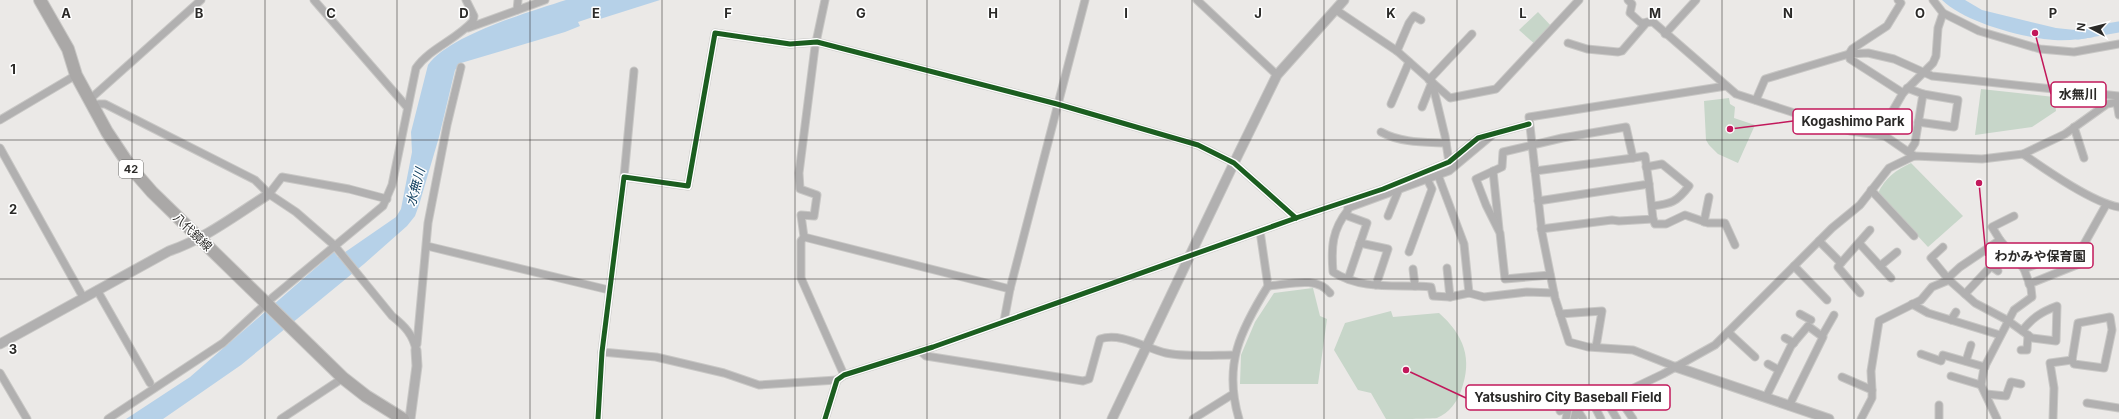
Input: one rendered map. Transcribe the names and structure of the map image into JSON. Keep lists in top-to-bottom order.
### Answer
{
  "streets": {
    "main road": ["42", "八代鏡線"]
  },
  "water": ["水無川"],
  "places": [
    "水無川",
    "Kogashimo Park",
    "わかみや保育園",
    "Yatsushiro City Baseball Field"
  ],
  "north": "left",
  "grid": {
    "columns": [
      "A",
      "B",
      "C",
      "D",
      "E",
      "F",
      "G",
      "H",
      "I",
      "J",
      "K",
      "L",
      "M",
      "N",
      "O",
      "P"
    ],
    "rows": ["1", "2", "3"]
  }
}
